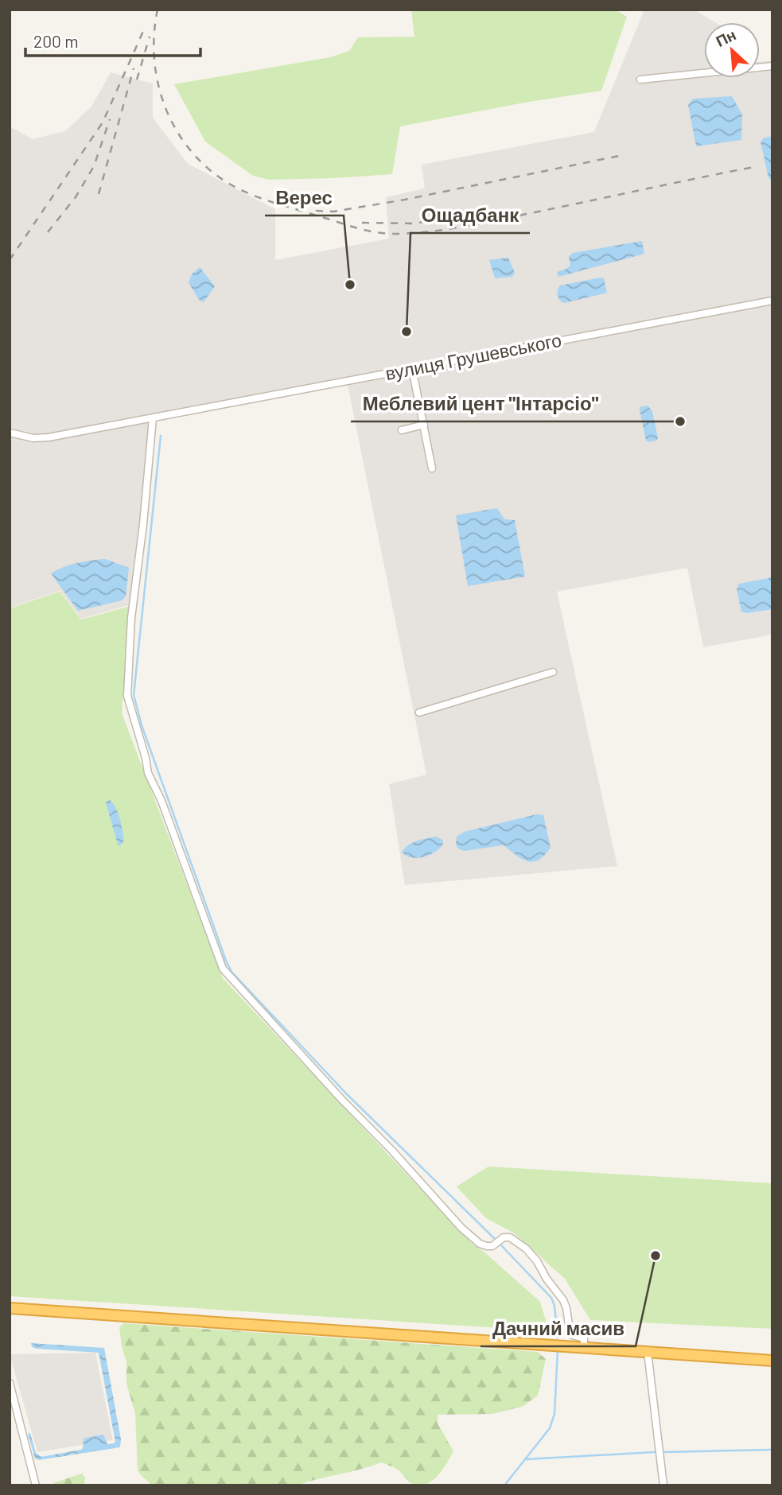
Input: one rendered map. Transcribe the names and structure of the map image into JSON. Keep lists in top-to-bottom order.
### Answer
{
  "streets": {
    "street": ["вулиця Грушевського"]
  },
  "places": [
    "Верес",
    "Ощадбанк",
    "Меблевий цент \"Інтарсіо\"",
    "Дачний масив"
  ],
  "scale_bar": "200 m",
  "north": "top left"
}
